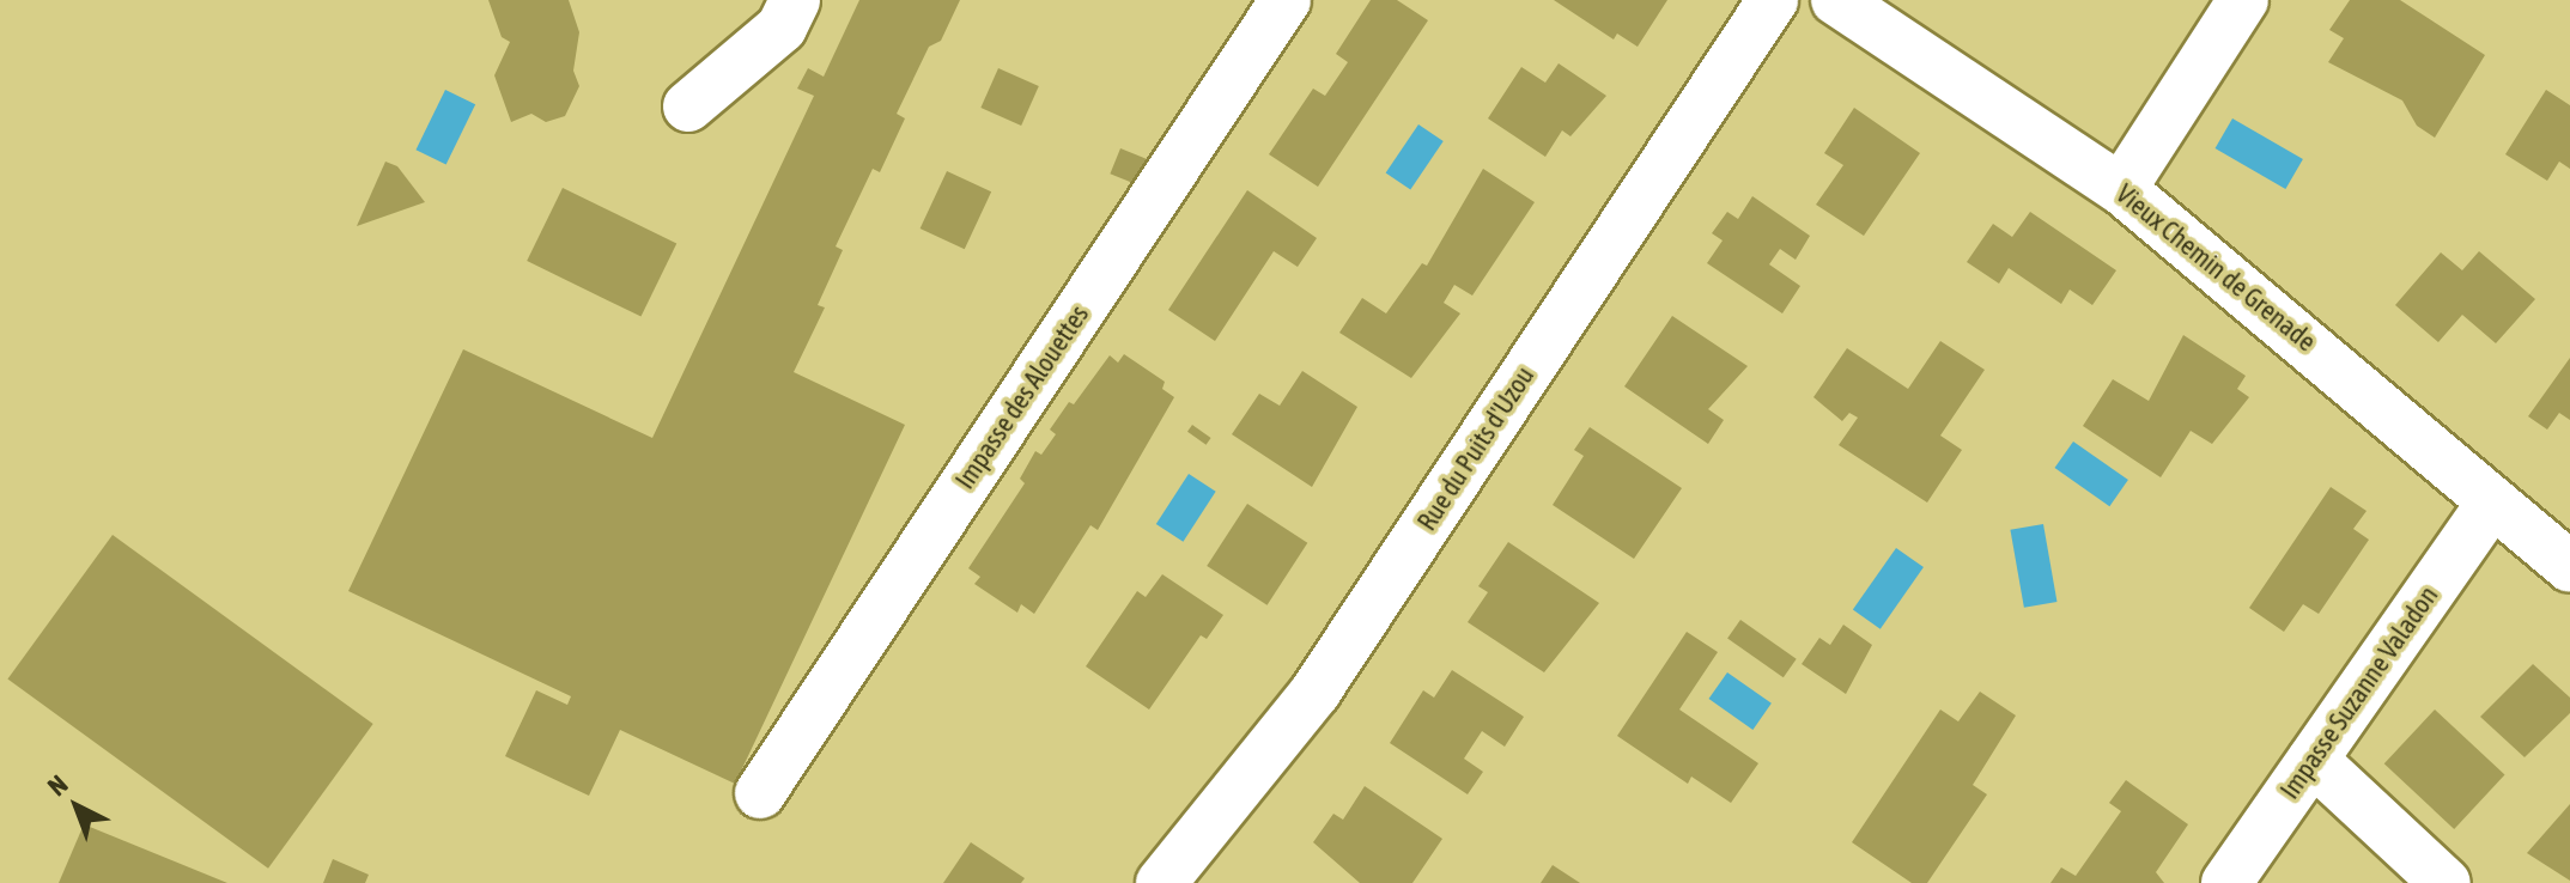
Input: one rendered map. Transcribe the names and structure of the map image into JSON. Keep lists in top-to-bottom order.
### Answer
{
  "streets": {
    "street": [
      "Vieux Chemin de Grenade",
      "Impasse des Alouettes",
      "Rue du Puits d'Uzou",
      "Impasse Suzanne Valadon"
    ]
  },
  "crossings": [
    ["Vieux Chemin de Grenade", "Impasse Suzanne Valadon"]
  ],
  "north": "top left"
}
